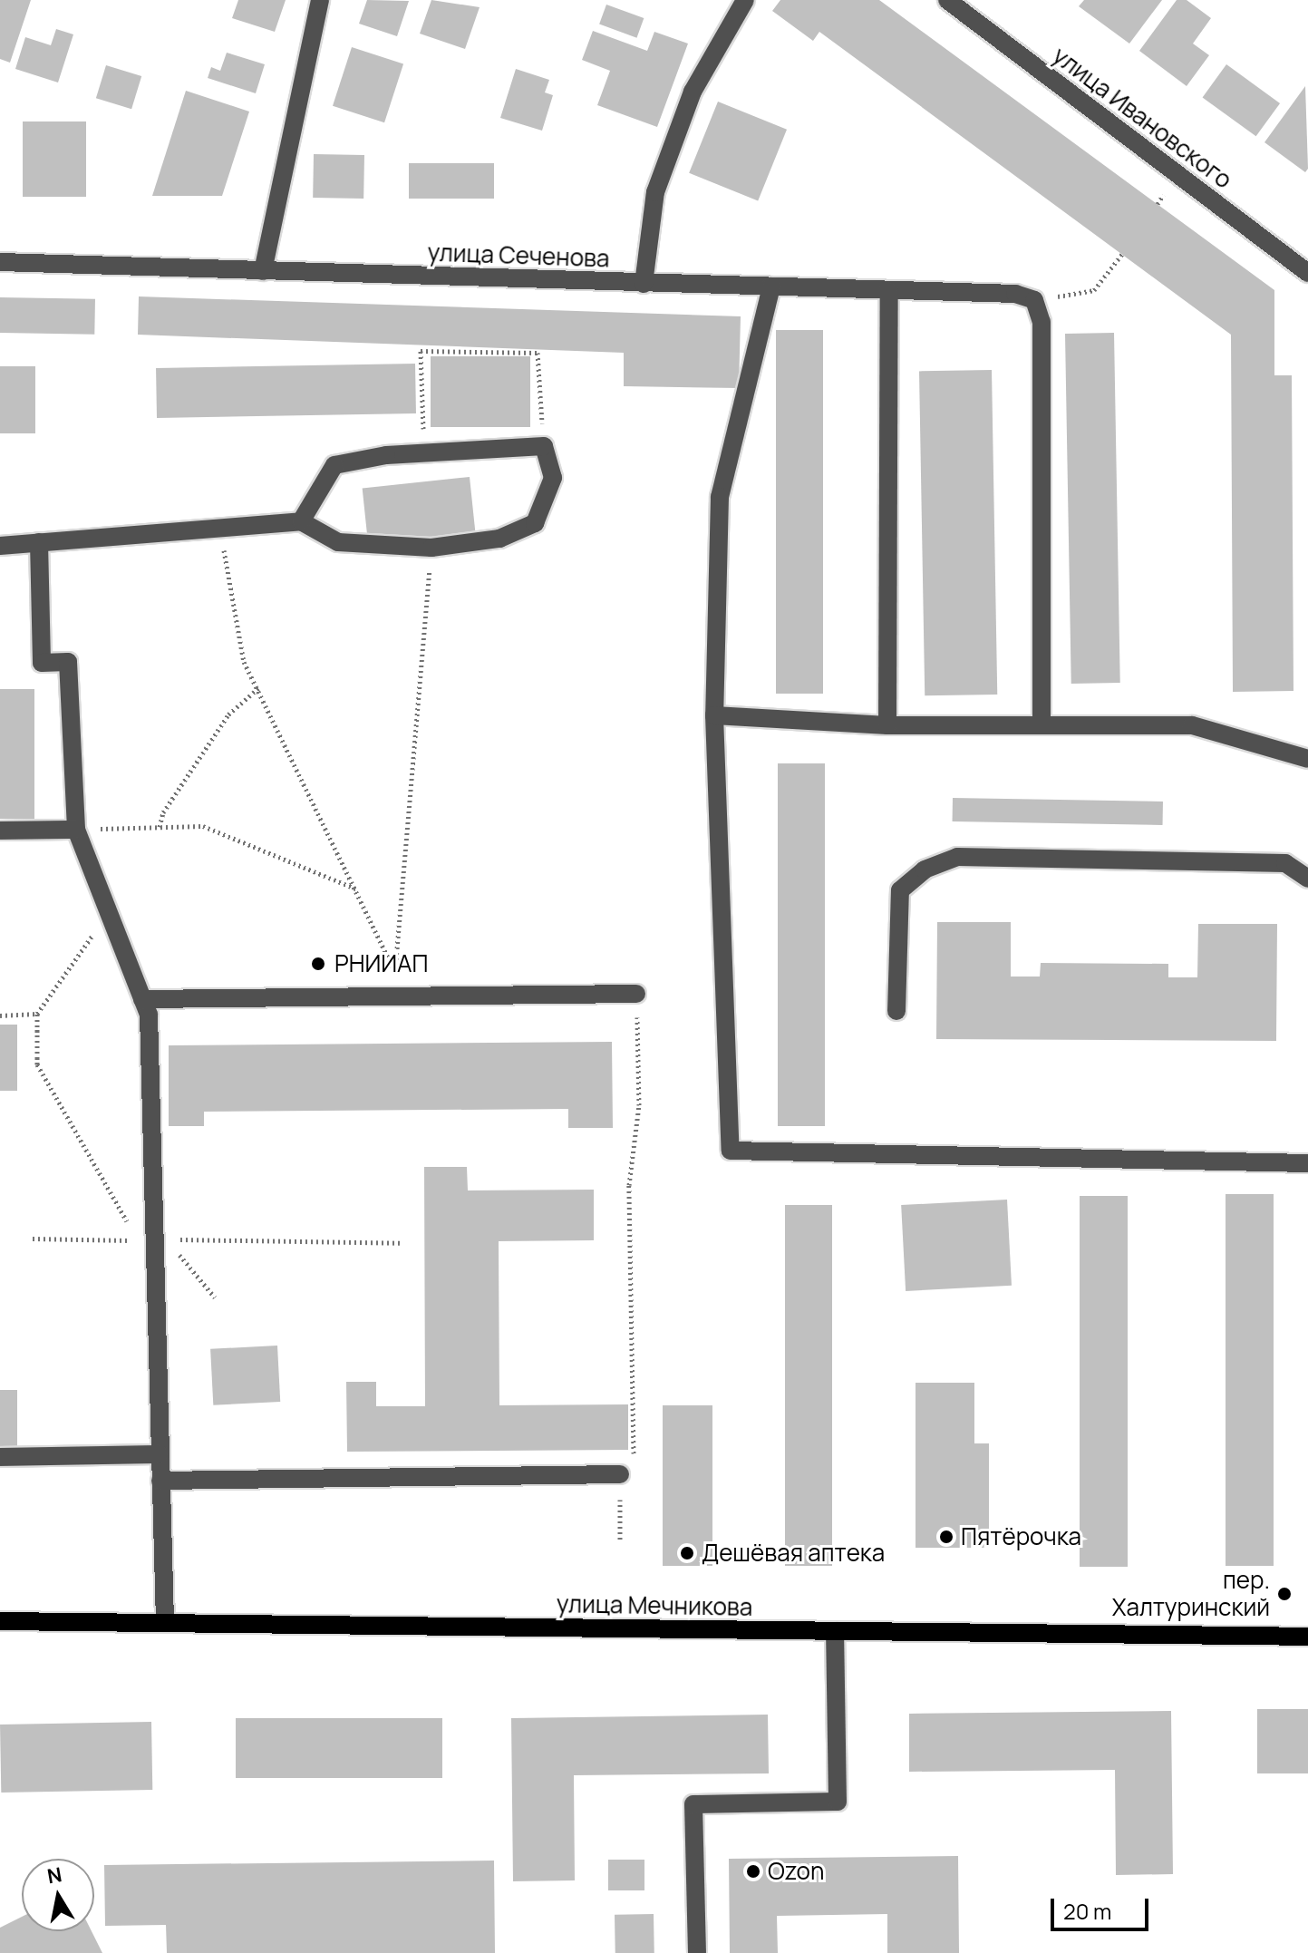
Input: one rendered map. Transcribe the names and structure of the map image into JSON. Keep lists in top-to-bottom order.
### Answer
{
  "streets": {
    "main road": ["улица Мечникова"],
    "street": ["улица Ивановского", "улица Сеченова"]
  },
  "places": [
    "РНИИАП",
    "Пятёрочка",
    "Дешёвая аптека",
    "пер. Халтуринский",
    "Ozon"
  ],
  "scale_bar": "20 m",
  "north": "top"
}
